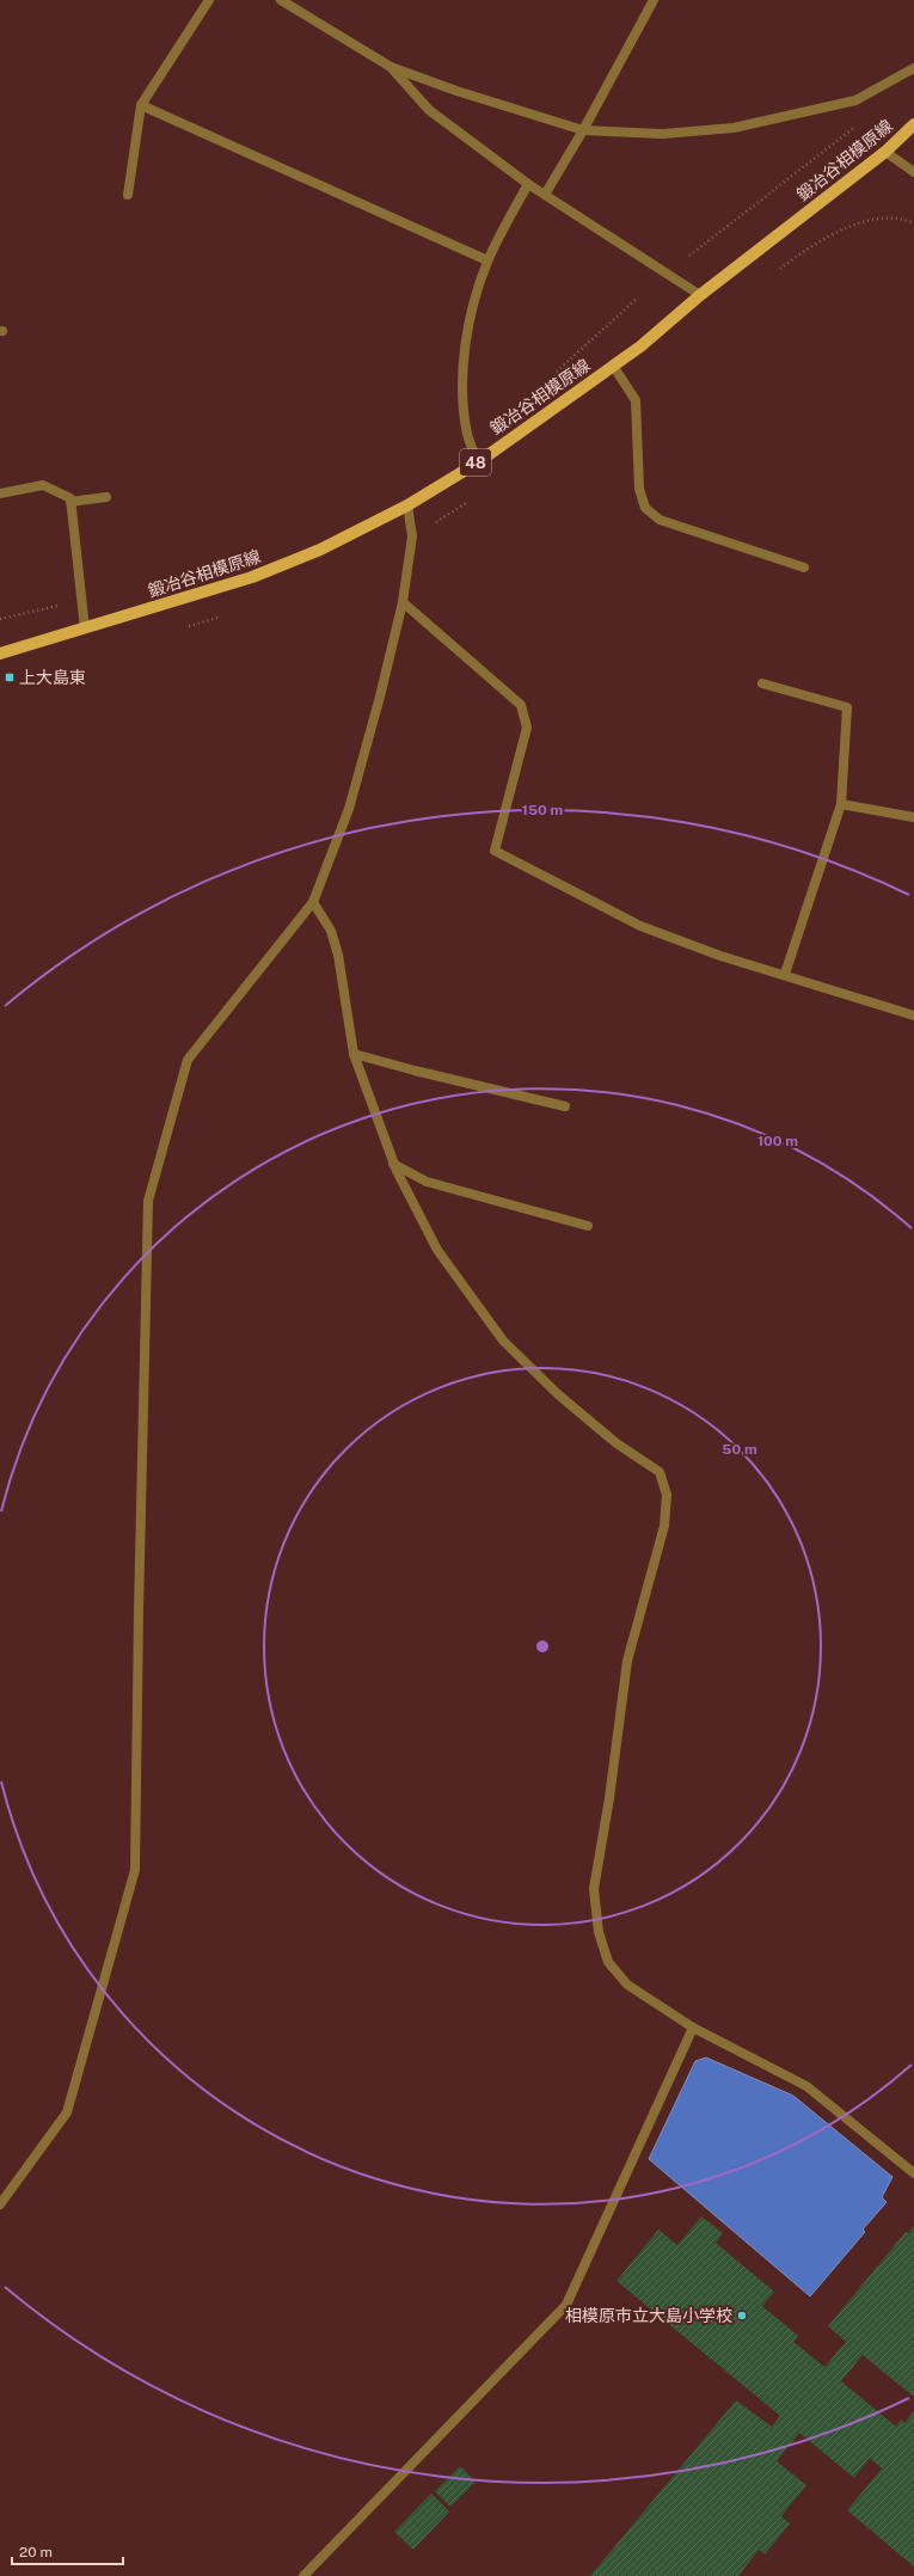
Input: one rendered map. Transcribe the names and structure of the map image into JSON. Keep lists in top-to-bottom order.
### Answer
{
  "streets": {
    "main road": ["鍛冶谷相模原線", "48"]
  },
  "places": {
    "transit": ["上大島東"],
    "other": ["相模原市立大島小学校"]
  },
  "scale_bar": "20 m",
  "rings": ["150 m", "100 m", "50 m"]
}
